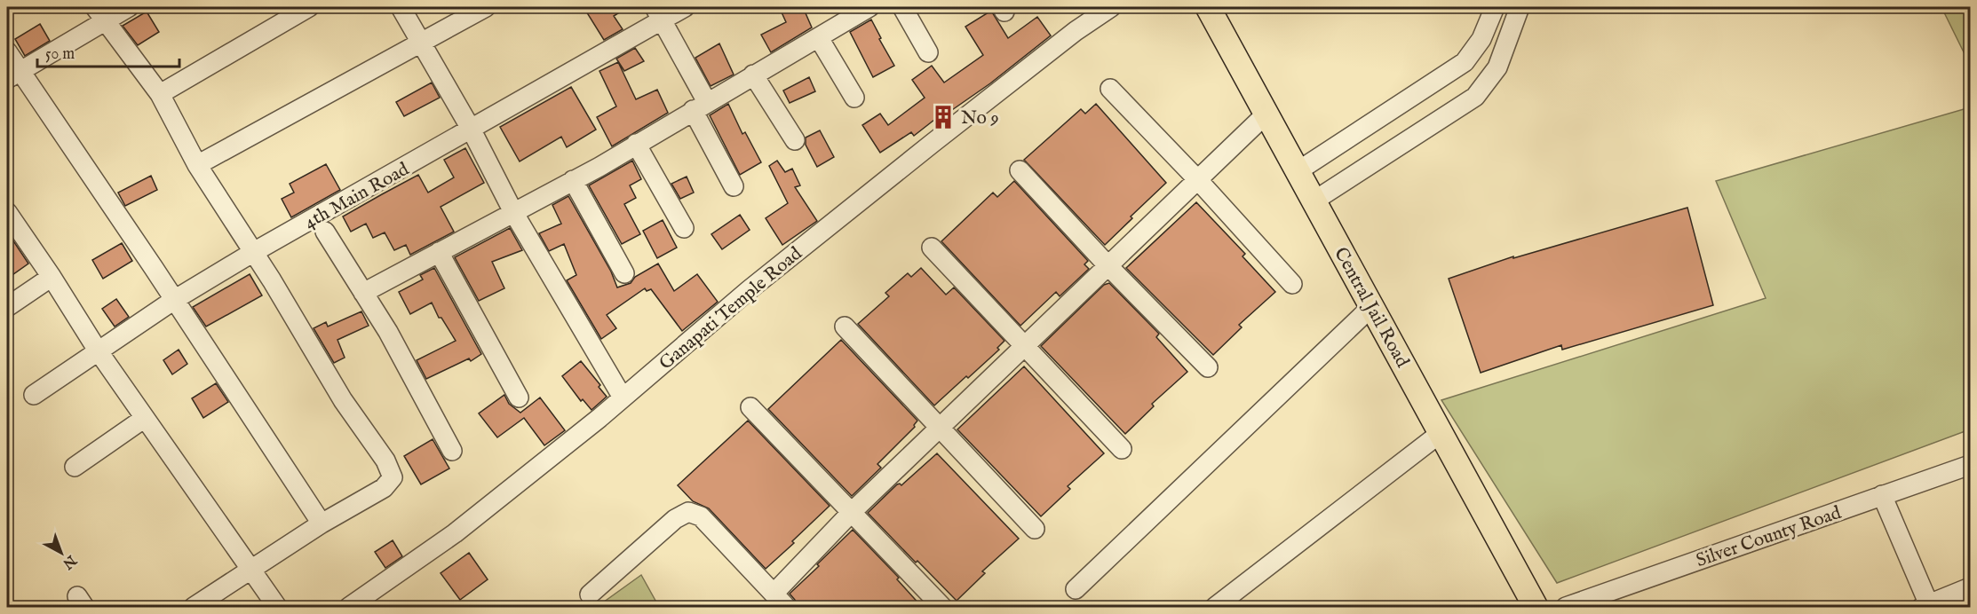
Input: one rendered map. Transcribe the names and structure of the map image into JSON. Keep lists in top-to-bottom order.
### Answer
{
  "streets": {
    "main road": ["Central Jail Road"],
    "street": ["4th Main Road", "Ganapati Temple Road", "Silver County Road"]
  },
  "places": {
    "building": ["No 9"]
  },
  "scale_bar": "50 m",
  "north": "bottom right"
}
